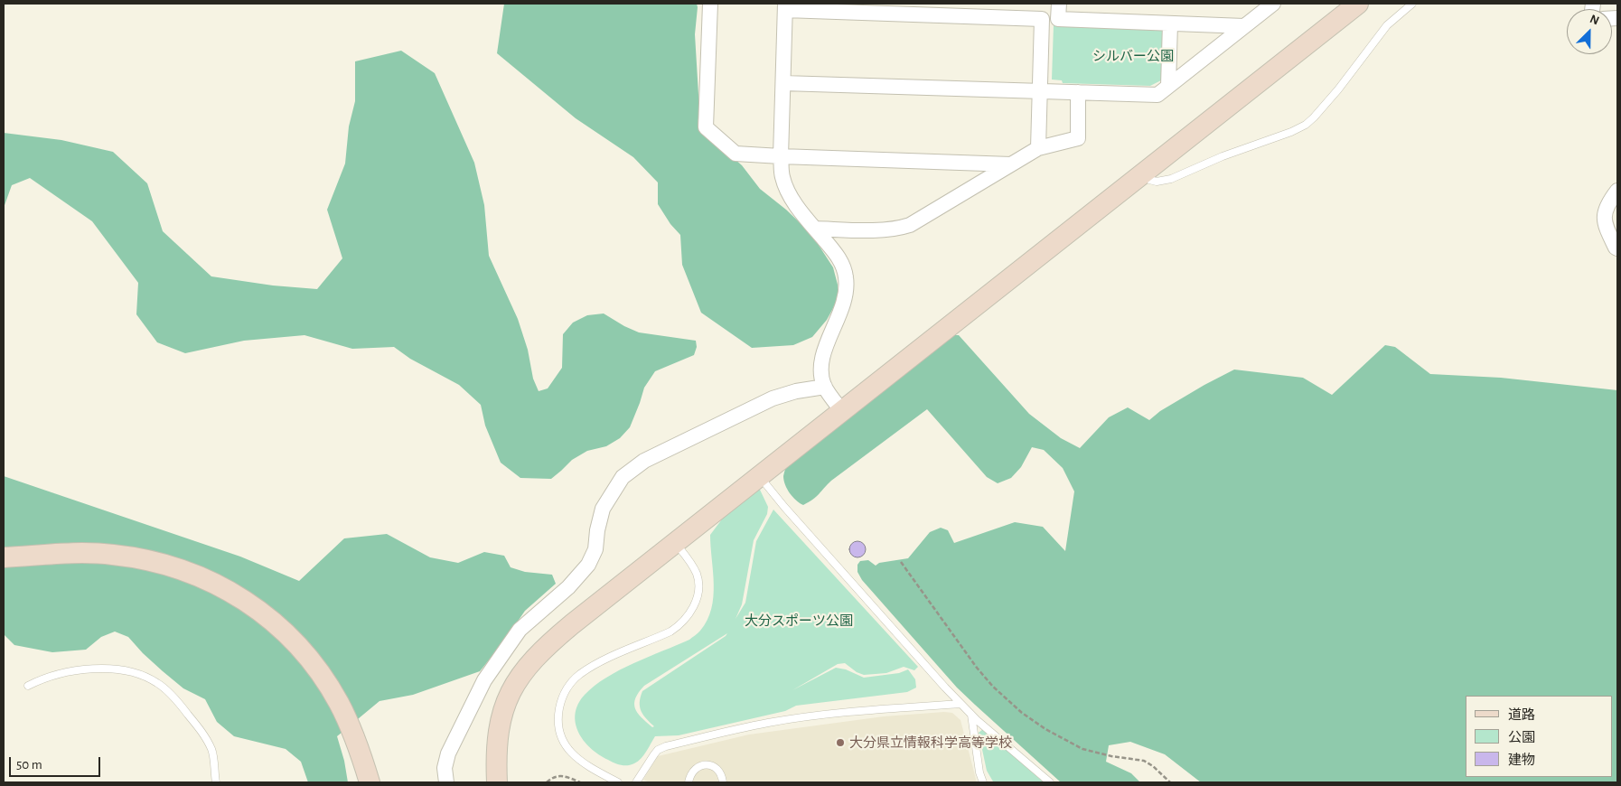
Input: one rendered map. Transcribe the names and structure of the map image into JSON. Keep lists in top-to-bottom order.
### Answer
{
  "parks": ["シルバー公園", "大分スポーツ公園"],
  "places": ["大分県立情報科学高等学校"],
  "legend": ["道路", "公園", "建物"],
  "scale_bar": "50 m",
  "north": "top right"
}
